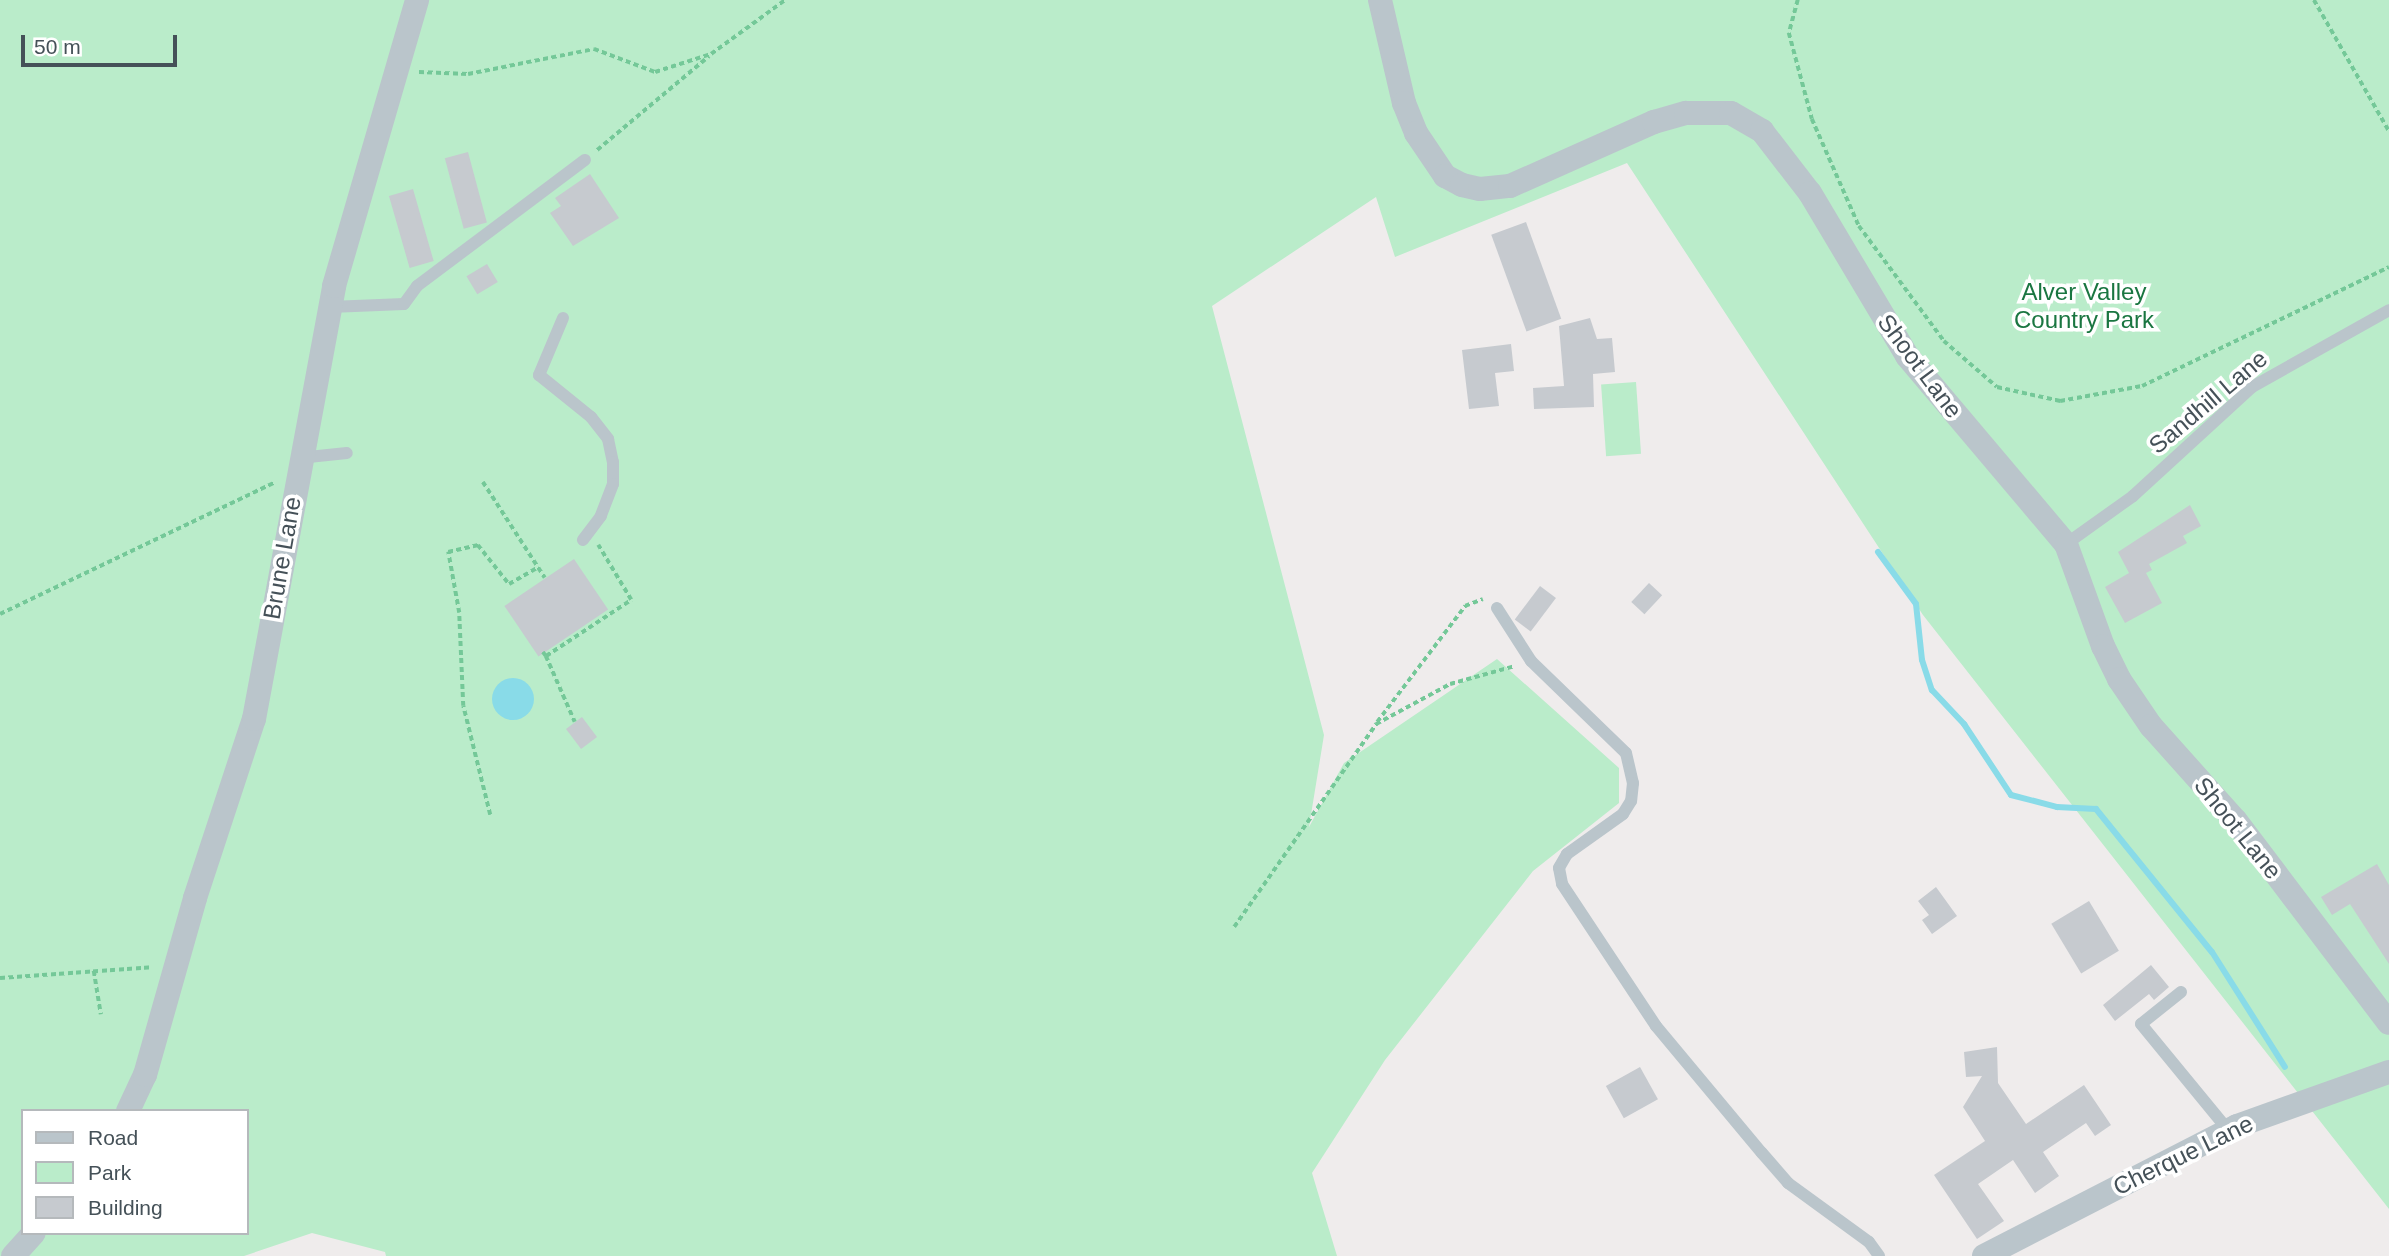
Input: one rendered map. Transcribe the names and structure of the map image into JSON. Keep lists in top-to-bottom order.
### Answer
{
  "streets": {
    "street": ["Shoot Lane", "Brune Lane", "Cherque Lane"],
    "lane": ["Sandhill Lane"]
  },
  "crossings": [
    ["Shoot Lane", "Sandhill Lane"]
  ],
  "parks": ["Alver Valley Country Park"],
  "legend": ["Road", "Park", "Building"],
  "scale_bar": "50 m"
}
